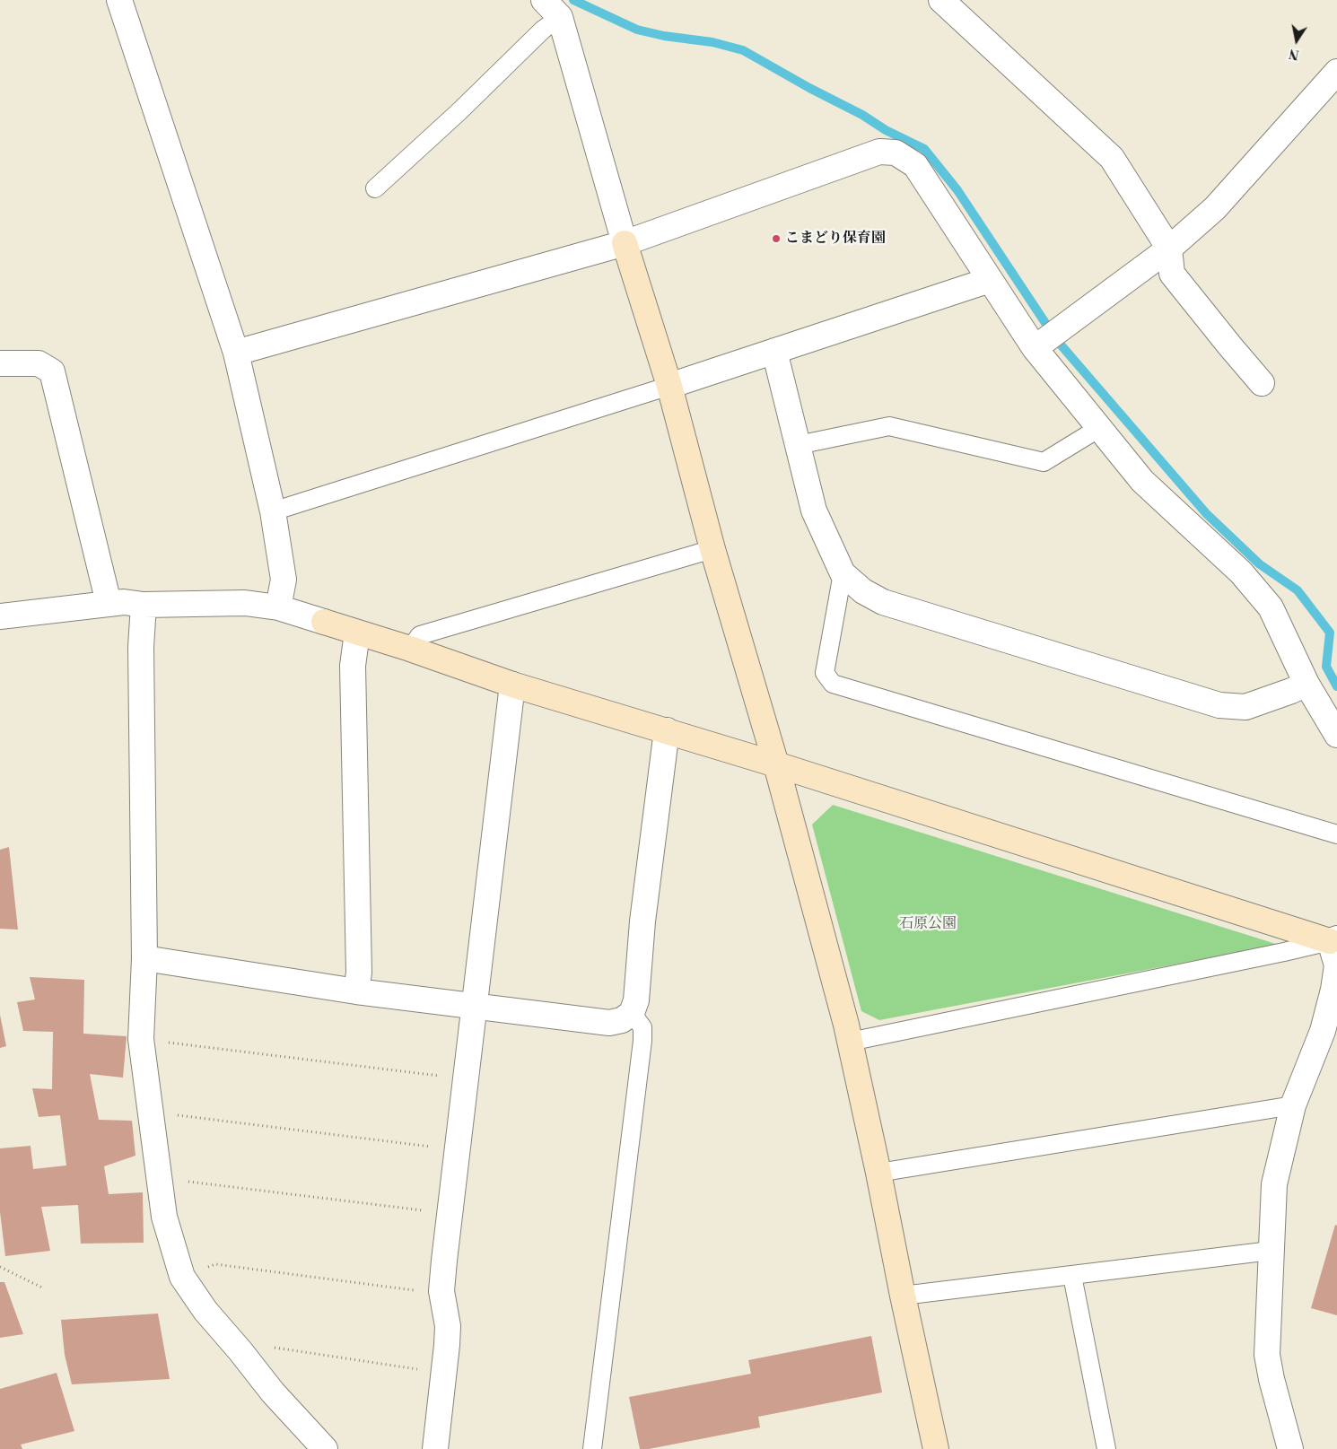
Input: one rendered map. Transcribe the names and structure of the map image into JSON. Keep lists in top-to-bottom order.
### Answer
{
  "parks": ["石原公園"],
  "places": ["こまどり保育園"],
  "north": "bottom"
}
